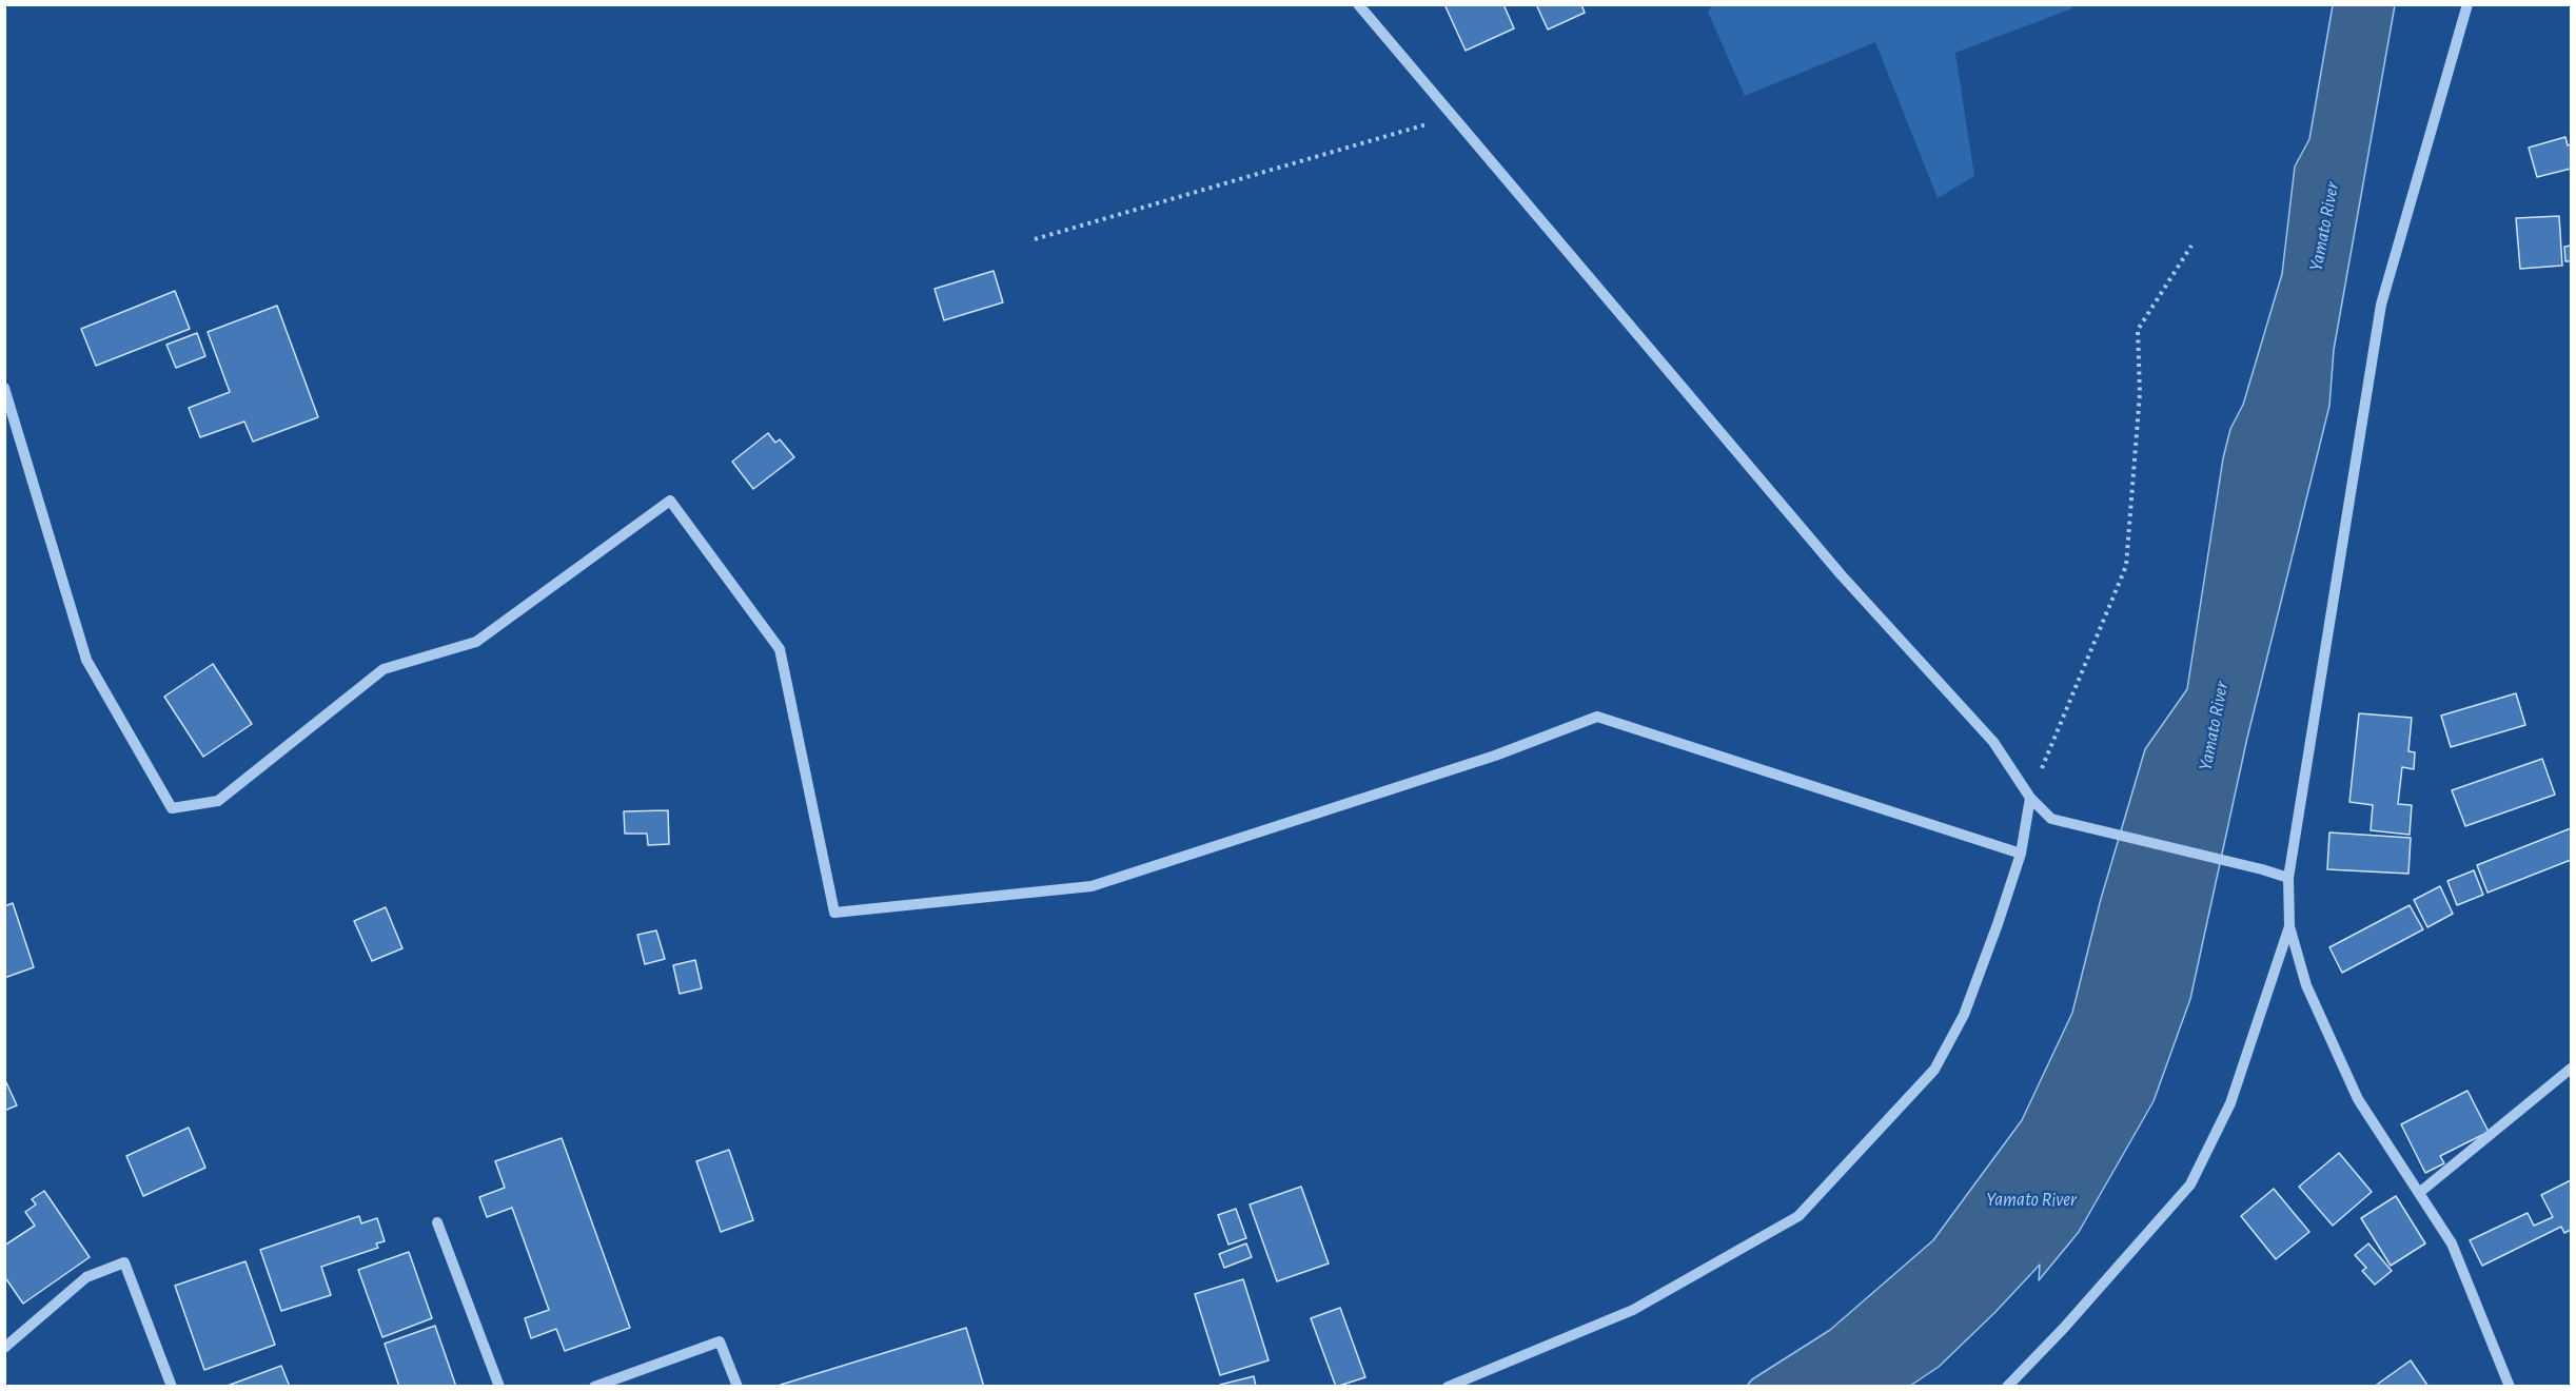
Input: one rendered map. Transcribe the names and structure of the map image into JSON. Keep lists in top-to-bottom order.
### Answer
{
  "water": ["Yamato River"]
}
